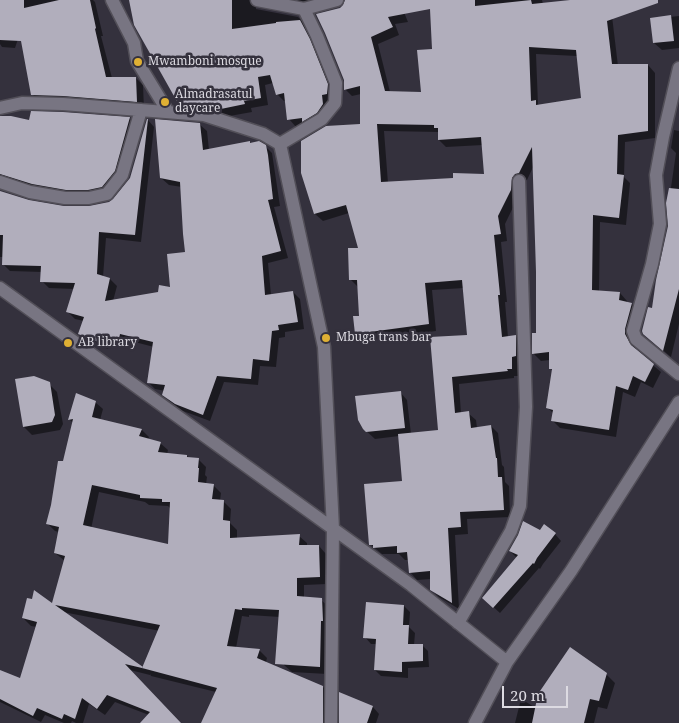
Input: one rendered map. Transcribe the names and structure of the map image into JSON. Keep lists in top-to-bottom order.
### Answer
{
  "places": [
    "Mwamboni mosque",
    "Almadrasatul daycare",
    "Mbuga trans bar",
    "AB library"
  ],
  "scale_bar": "20 m"
}
